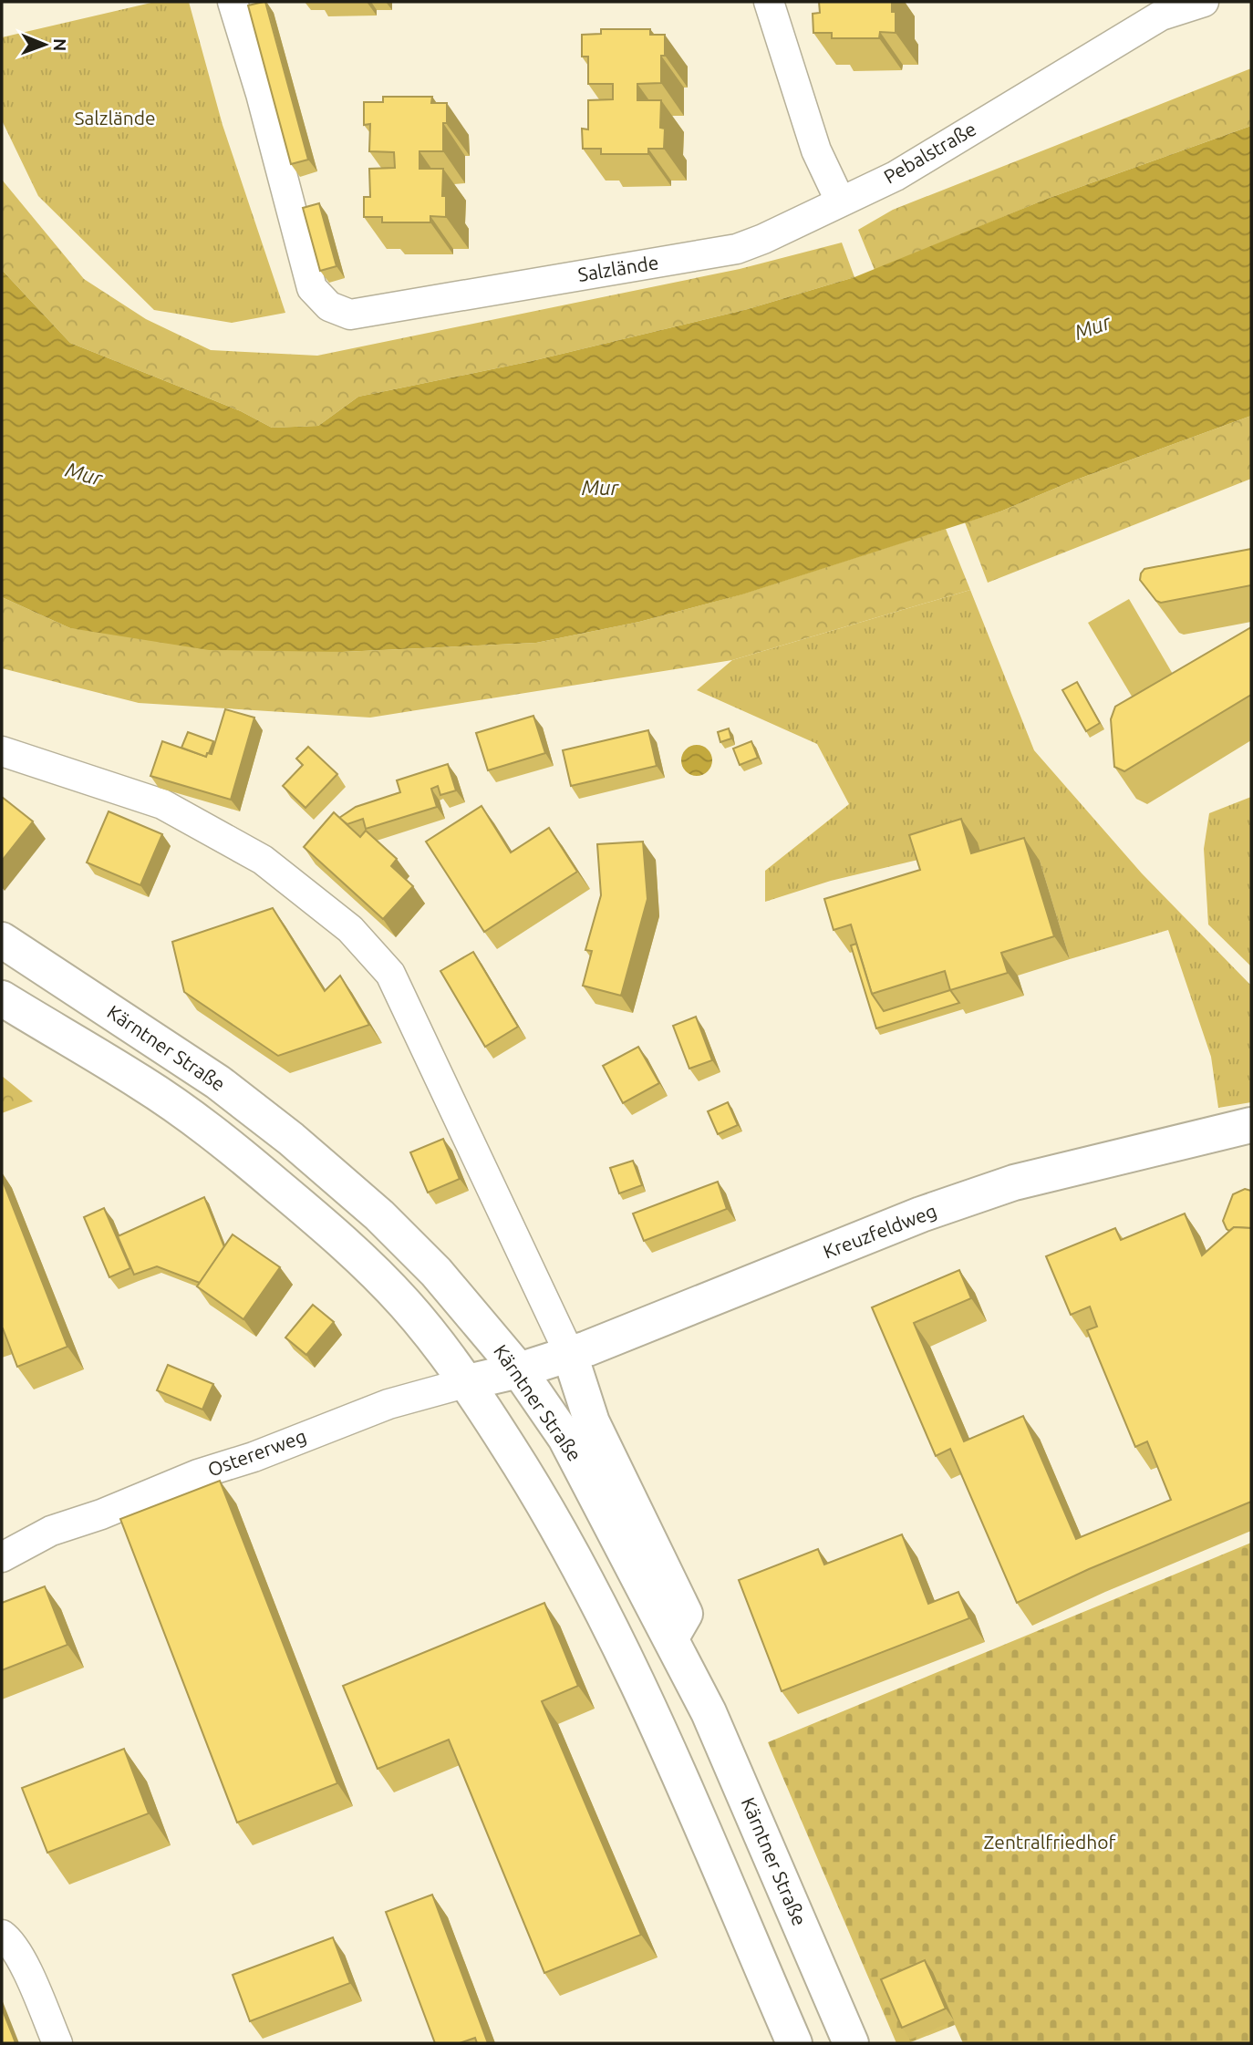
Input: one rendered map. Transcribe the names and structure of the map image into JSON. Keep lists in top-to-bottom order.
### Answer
{
  "streets": {
    "main road": ["Kärntner Straße", "Kreuzfeldweg", "Ostererweg"],
    "street": ["Pebalstraße", "Salzlände"]
  },
  "crossings": [
    ["Pebalstraße", "Salzlände"],
    ["Kärntner Straße", "Kreuzfeldweg"],
    ["Kärntner Straße", "Ostererweg"],
    ["Kreuzfeldweg", "Ostererweg"]
  ],
  "water": ["Mur"],
  "parks": ["Salzlände", "Zentralfriedhof"],
  "north": "right"
}
